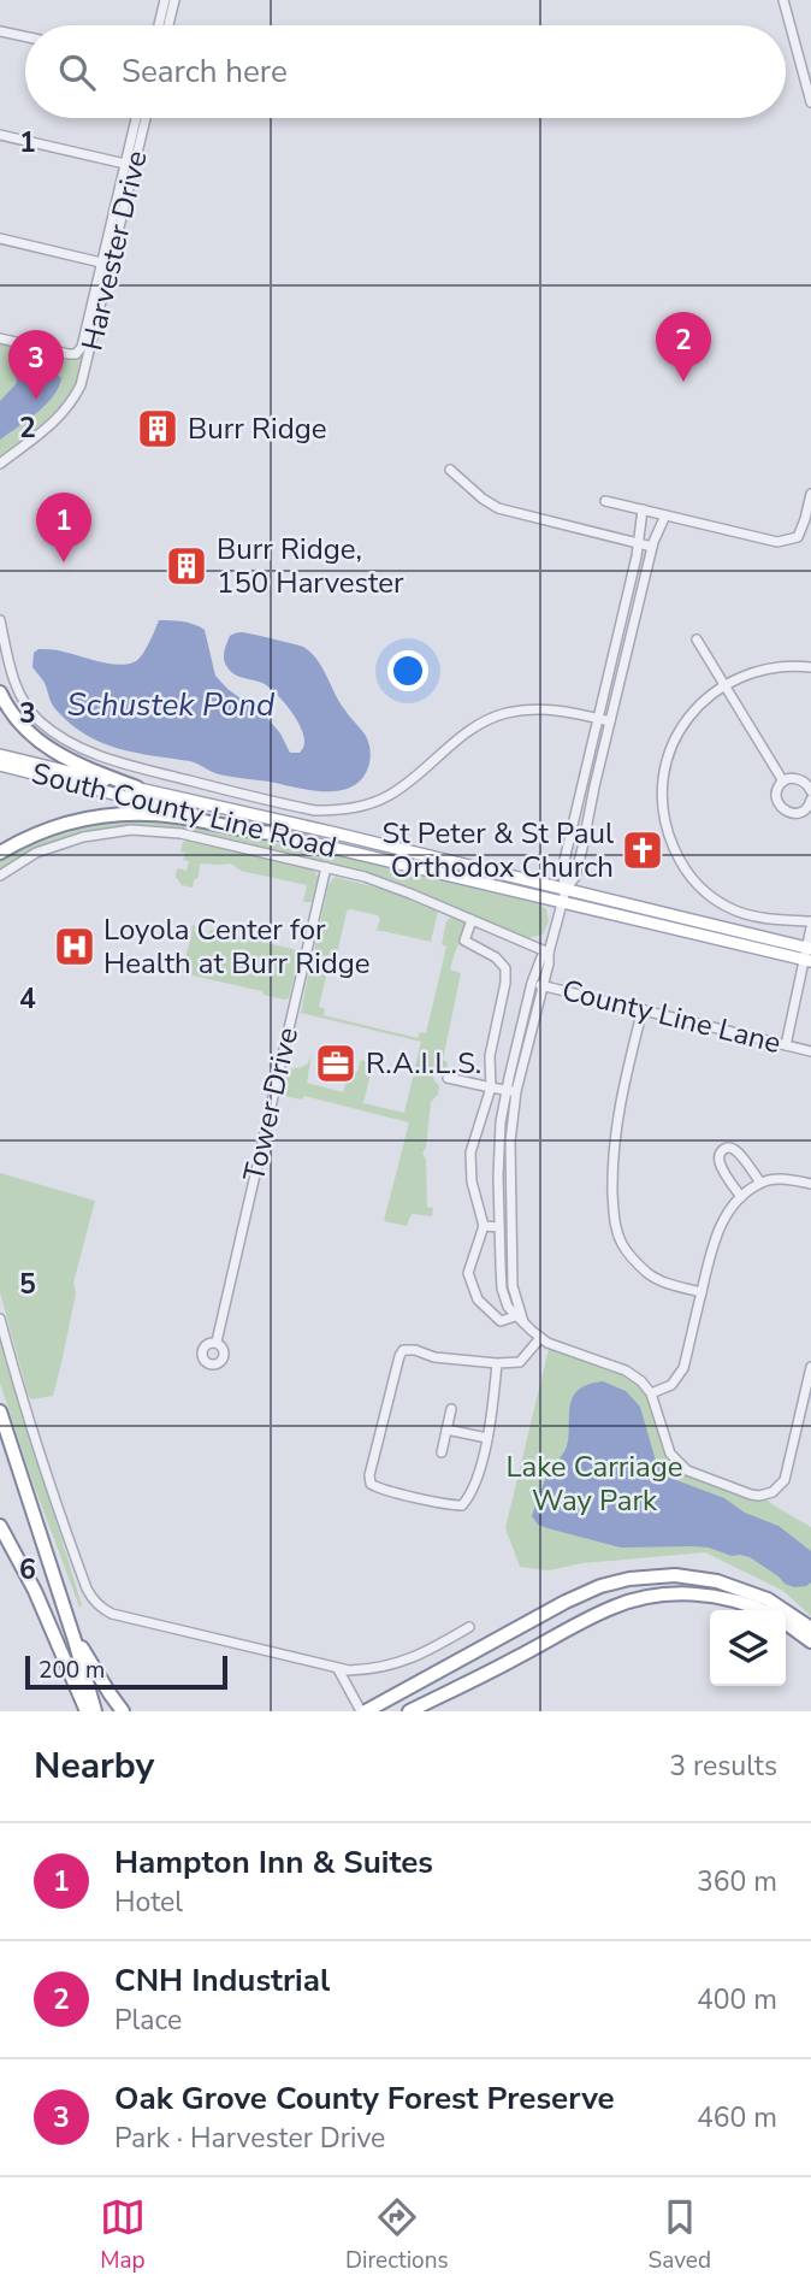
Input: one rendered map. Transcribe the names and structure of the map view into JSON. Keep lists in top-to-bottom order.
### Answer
{
  "streets": {
    "main road": ["South County Line Road"],
    "street": ["Harvester Drive", "County Line Lane", "Tower Drive"]
  },
  "water": ["Schustek Pond"],
  "parks": ["Lake Carriage Way Park"],
  "places": {
    "building": ["Burr Ridge", "Burr Ridge, 150 Harvester"],
    "church": ["St Peter & St Paul Orthodox Church"],
    "hospital": ["Loyola Center for Health at Burr Ridge"],
    "office": ["R.A.I.L.S."]
  },
  "scale_bar": "200 m",
  "page": {
    "search": "Search here",
    "pins": ["2", "3", "1"],
    "scale": "200 m",
    "heading": ["Nearby", "3 results"],
    "list": [
      {
        "mark": "1",
        "name": "Hampton Inn & Suites",
        "note": "Hotel",
        "value": "360 m"
      },
      {
        "mark": "2",
        "name": "CNH Industrial",
        "note": "Place",
        "value": "400 m"
      },
      {
        "mark": "3",
        "name": "Oak Grove County Forest Preserve",
        "note": "Park · Harvester Drive",
        "value": "460 m"
      }
    ],
    "nav": ["Map", "Directions", "Saved"]
  },
  "grid": {
    "rows": [
      "1",
      "2",
      "3",
      "4",
      "5",
      "6"
    ]
  }
}
